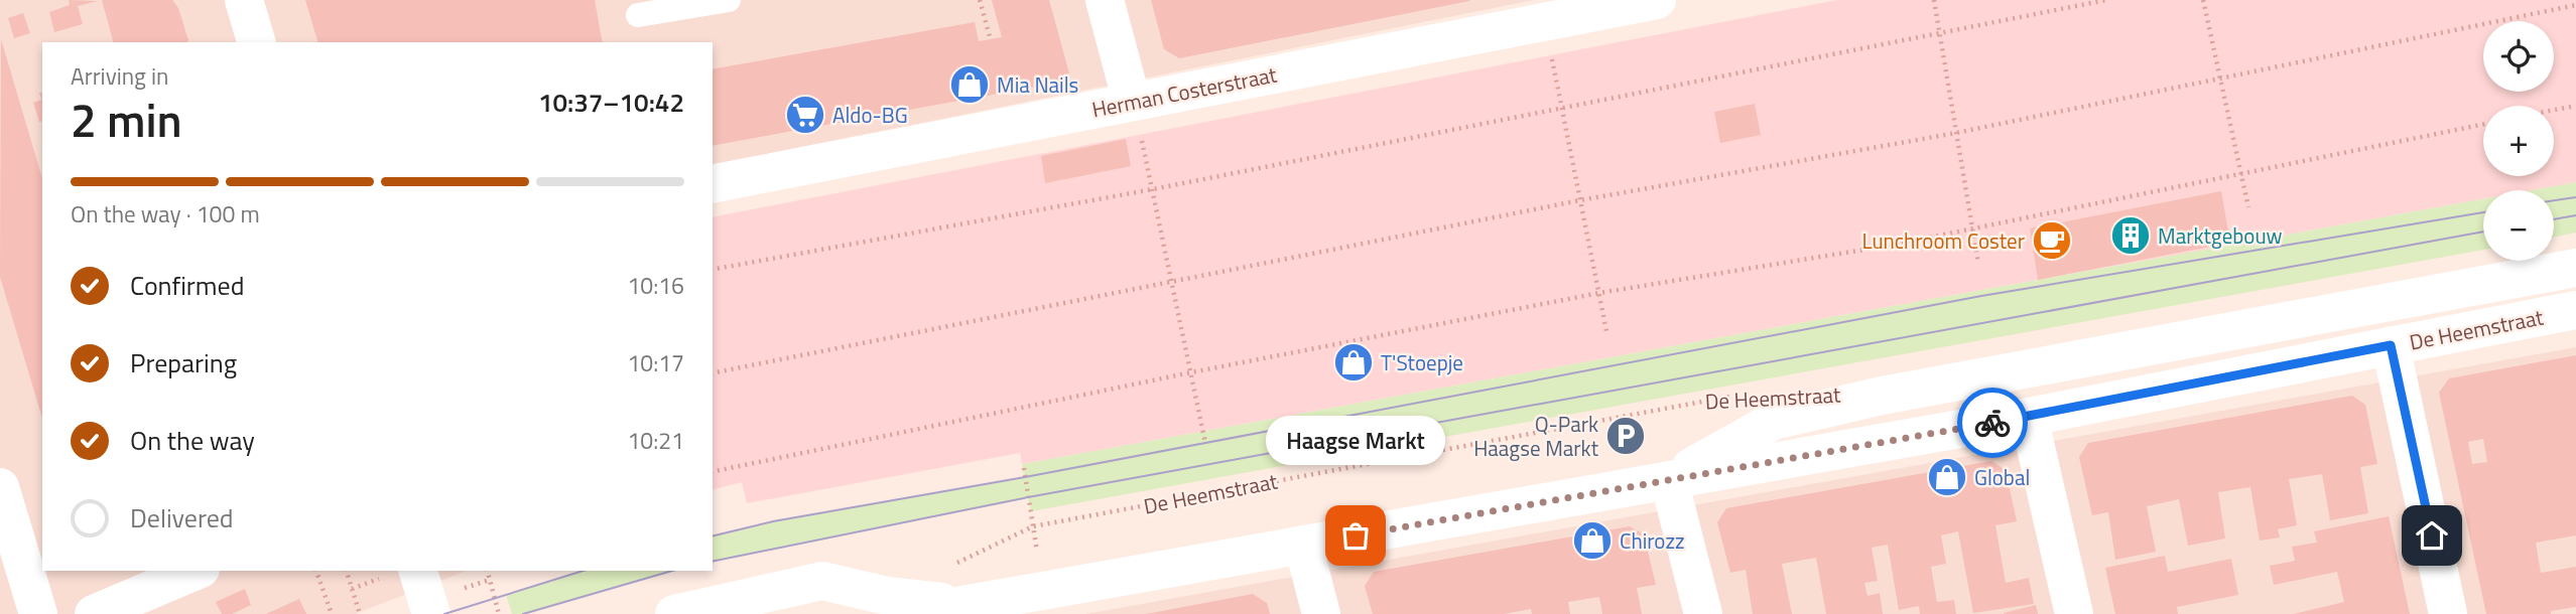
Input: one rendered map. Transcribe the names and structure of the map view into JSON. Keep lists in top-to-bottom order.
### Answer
{
  "streets": {
    "street": ["Herman Costerstraat", "De Heemstraat"]
  },
  "places": {
    "shop": [
      "Mia Nails",
      "T'Stoepje",
      "Global",
      "Chirozz"
    ],
    "supermarket": ["Aldo-BG"],
    "building": ["Marktgebouw"],
    "cafe": ["Lunchroom Coster"],
    "parking": ["Q-Park Haagse Markt"],
    "other": ["Haagse Markt"]
  },
  "page": {
    "map_buttons": ["+", "−"],
    "heading": ["2 min", "Arriving in", "10:37–10:42"],
    "bar": "On the way · 100 m",
    "list": [
      ["Confirmed", "10:16"],
      ["Preparing", "10:17"],
      ["On the way", "10:21"],
      "Delivered"
    ],
    "bubble": "Haagse Markt"
  }
}
